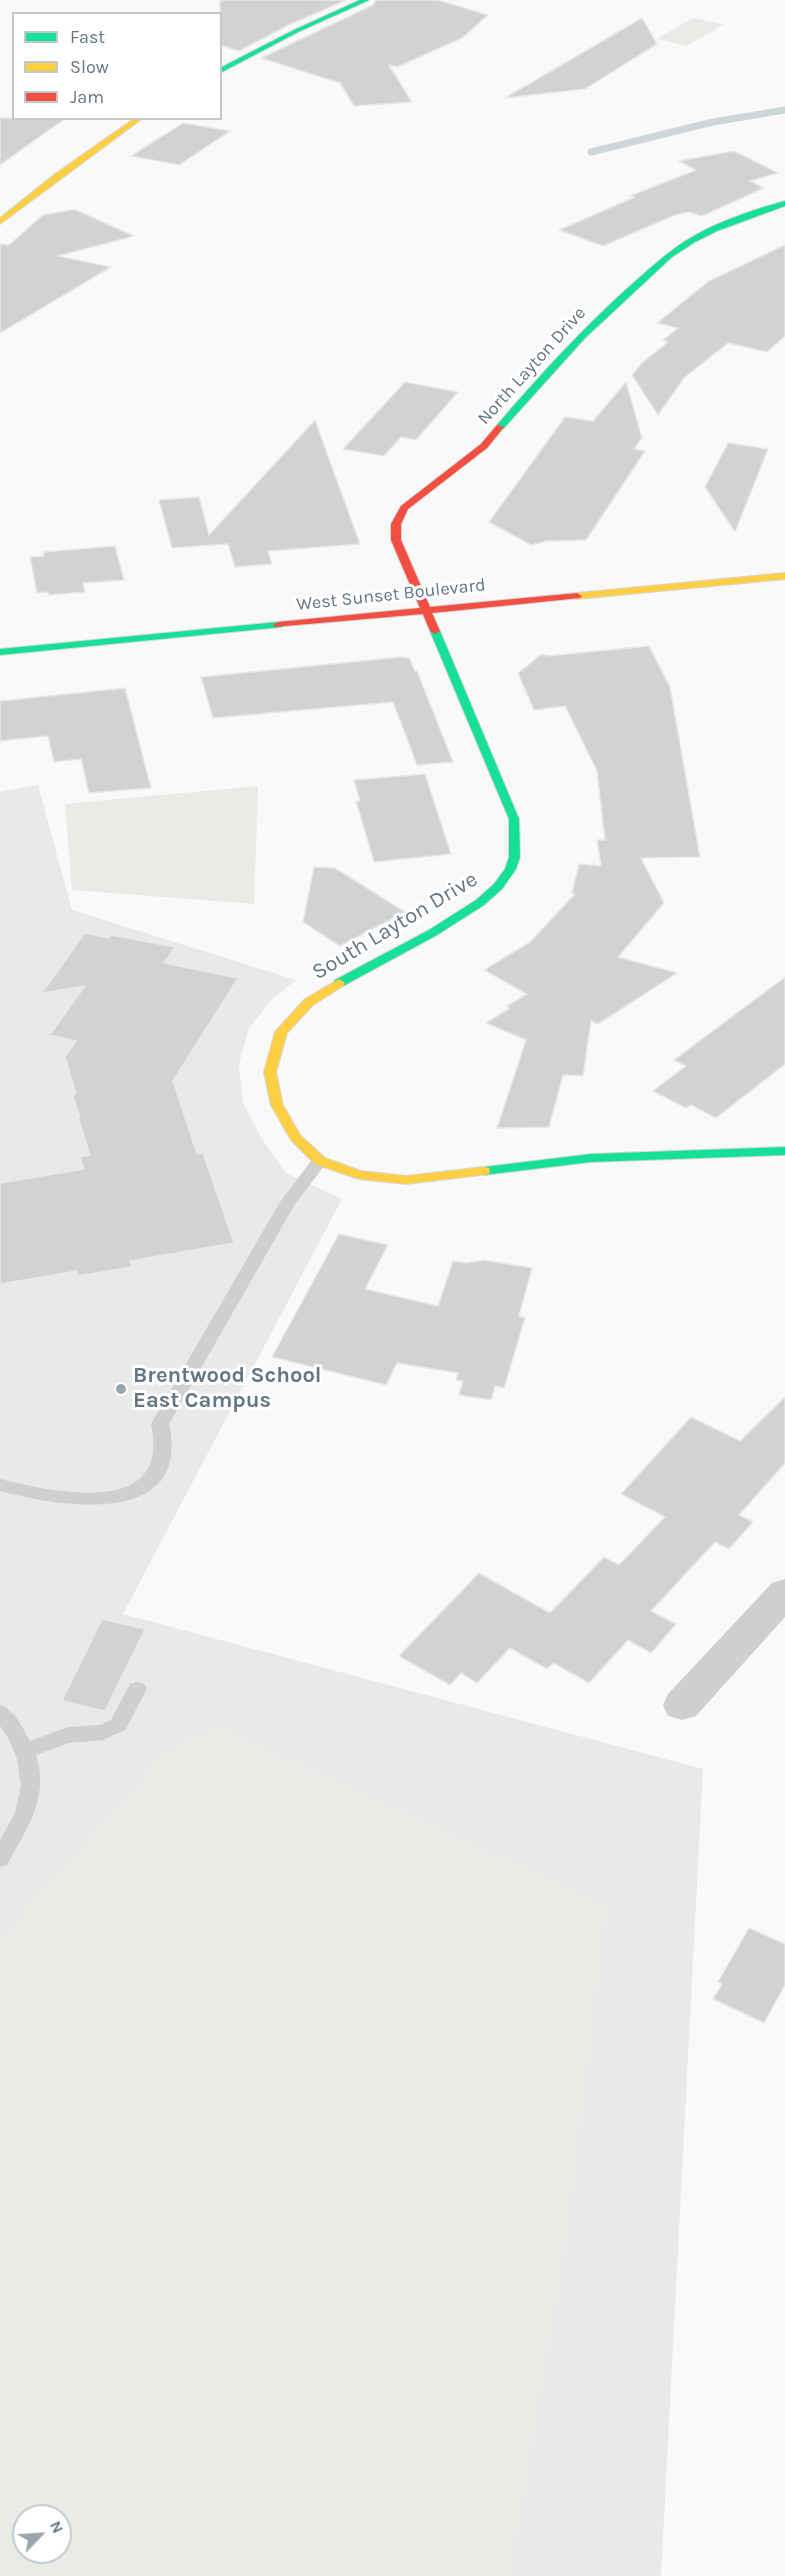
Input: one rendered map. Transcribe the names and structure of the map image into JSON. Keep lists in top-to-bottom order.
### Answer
{
  "streets": {
    "street": ["North Layton Drive", "West Sunset Boulevard", "South Layton Drive"]
  },
  "crossings": [
    ["North Layton Drive", "West Sunset Boulevard"],
    ["North Layton Drive", "South Layton Drive"],
    ["West Sunset Boulevard", "South Layton Drive"]
  ],
  "places": ["Brentwood School East Campus"],
  "legend": ["Fast", "Slow", "Jam"],
  "north": "top right"
}
